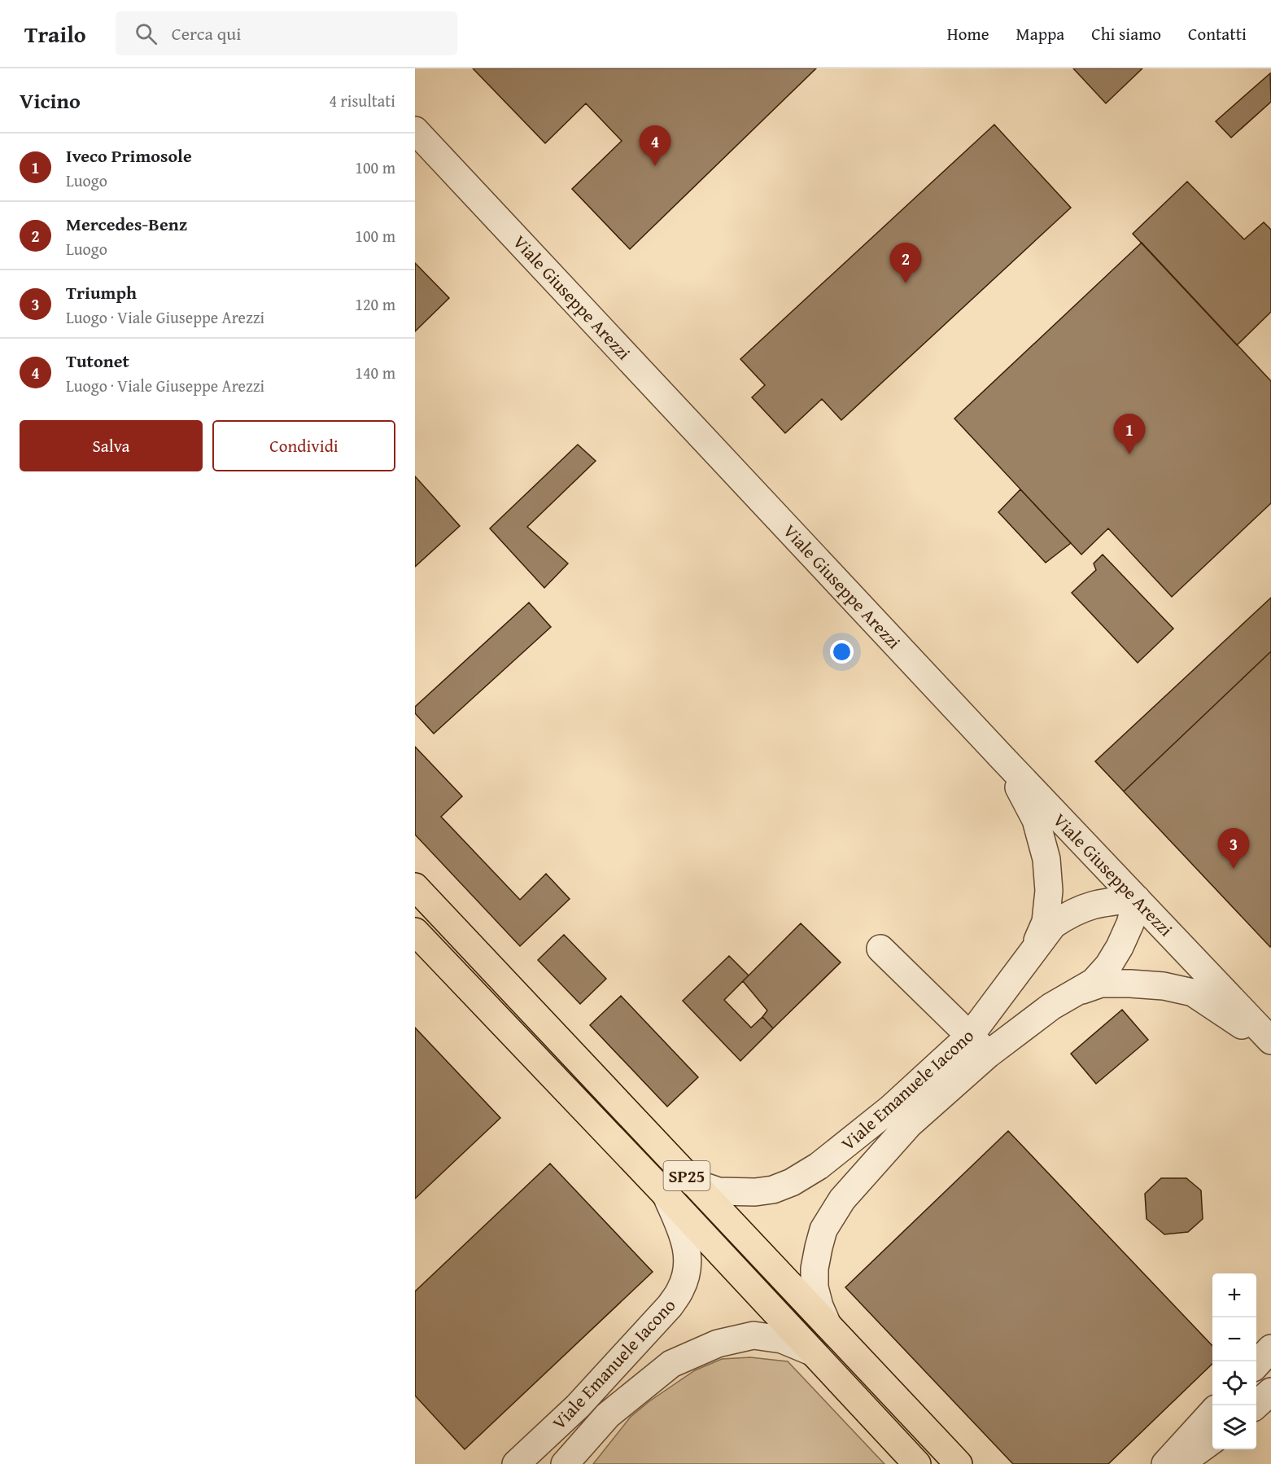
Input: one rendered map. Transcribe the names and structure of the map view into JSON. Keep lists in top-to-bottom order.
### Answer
{
  "streets": {
    "main road": ["SP25"],
    "street": ["Viale Giuseppe Arezzi", "Viale Emanuele Iacono"]
  },
  "crossings": [
    ["Viale Giuseppe Arezzi", "Viale Emanuele Iacono"],
    ["Viale Emanuele Iacono", "SP25"]
  ],
  "page": {
    "header": "Trailo",
    "search": "Cerca qui",
    "nav": [
      "Home",
      "Mappa",
      "Chi siamo",
      "Contatti"
    ],
    "heading": ["Vicino", "4 risultati"],
    "pins": [
      "4",
      "2",
      "1",
      "3"
    ],
    "list": [
      {
        "mark": "1",
        "name": "Iveco Primosole",
        "note": "Luogo",
        "value": "100 m"
      },
      {
        "mark": "2",
        "name": "Mercedes-Benz",
        "note": "Luogo",
        "value": "100 m"
      },
      {
        "mark": "3",
        "name": "Triumph",
        "note": "Luogo · Viale Giuseppe Arezzi",
        "value": "120 m"
      },
      {
        "mark": "4",
        "name": "Tutonet",
        "note": "Luogo · Viale Giuseppe Arezzi",
        "value": "140 m"
      }
    ],
    "buttons": ["Salva", "Condividi"],
    "map_buttons": ["+", "−"]
  }
}
